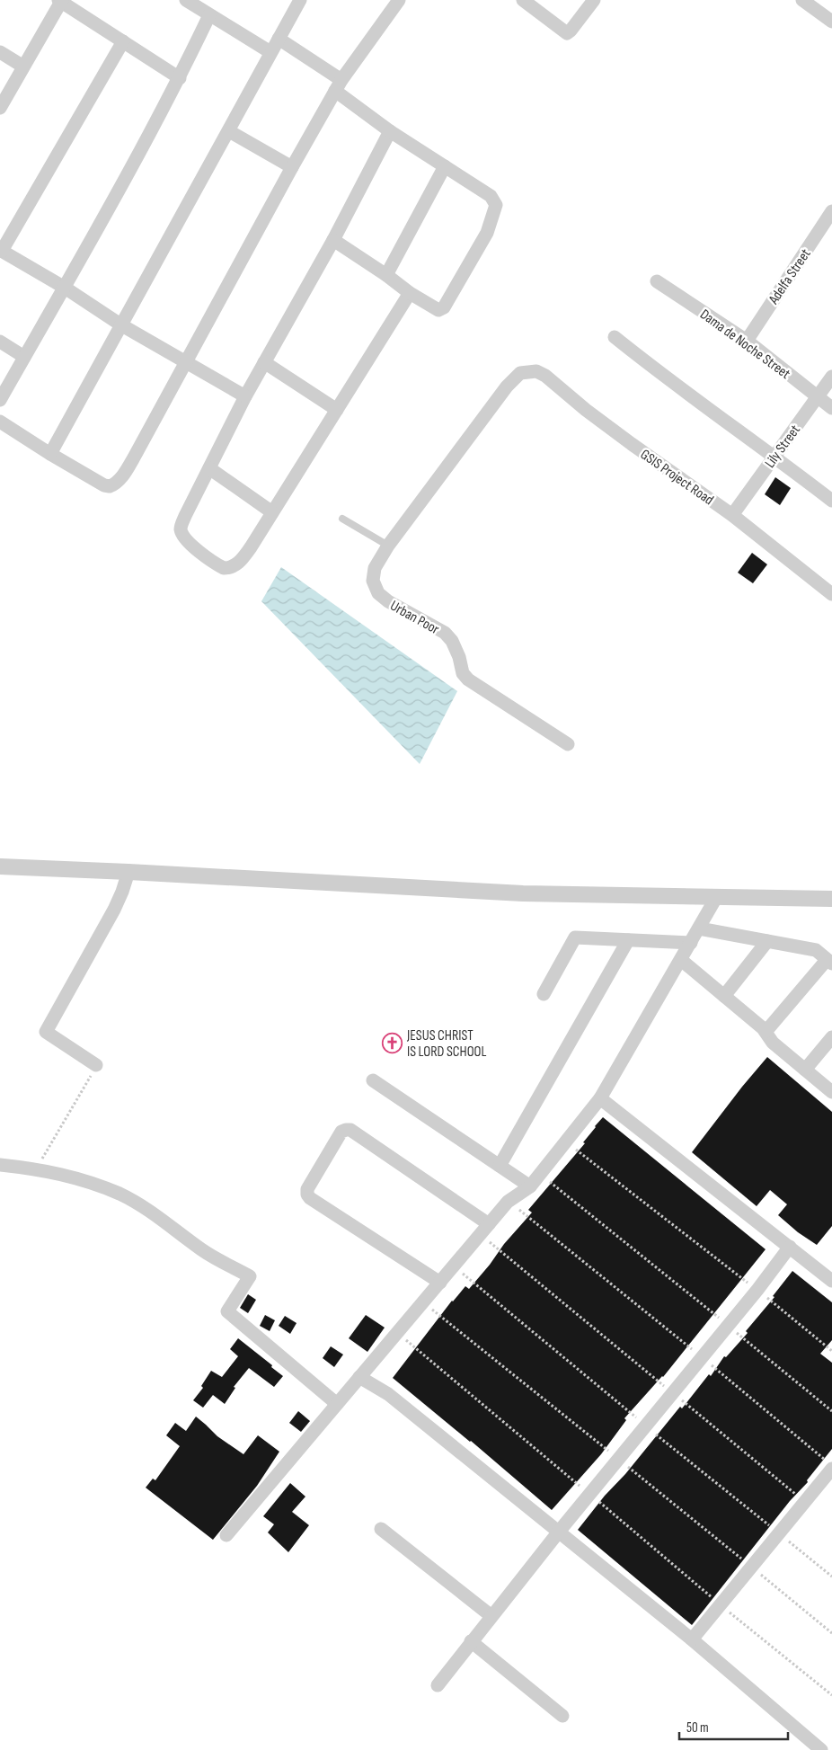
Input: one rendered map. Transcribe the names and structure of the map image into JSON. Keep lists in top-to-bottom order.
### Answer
{
  "streets": {
    "street": [
      "Adelfa Street",
      "Dama de Noche Street",
      "Lily Street",
      "GSIS Project Road",
      "Urban Poor"
    ]
  },
  "crossings": [
    ["Adelfa Street", "Dama de Noche Street"],
    ["Dama de Noche Street", "Lily Street"],
    ["Lily Street", "GSIS Project Road"],
    ["GSIS Project Road", "Urban Poor"]
  ],
  "places": {
    "church": ["JESUS CHRIST IS LORD SCHOOL"]
  },
  "scale_bar": "50 m"
}
